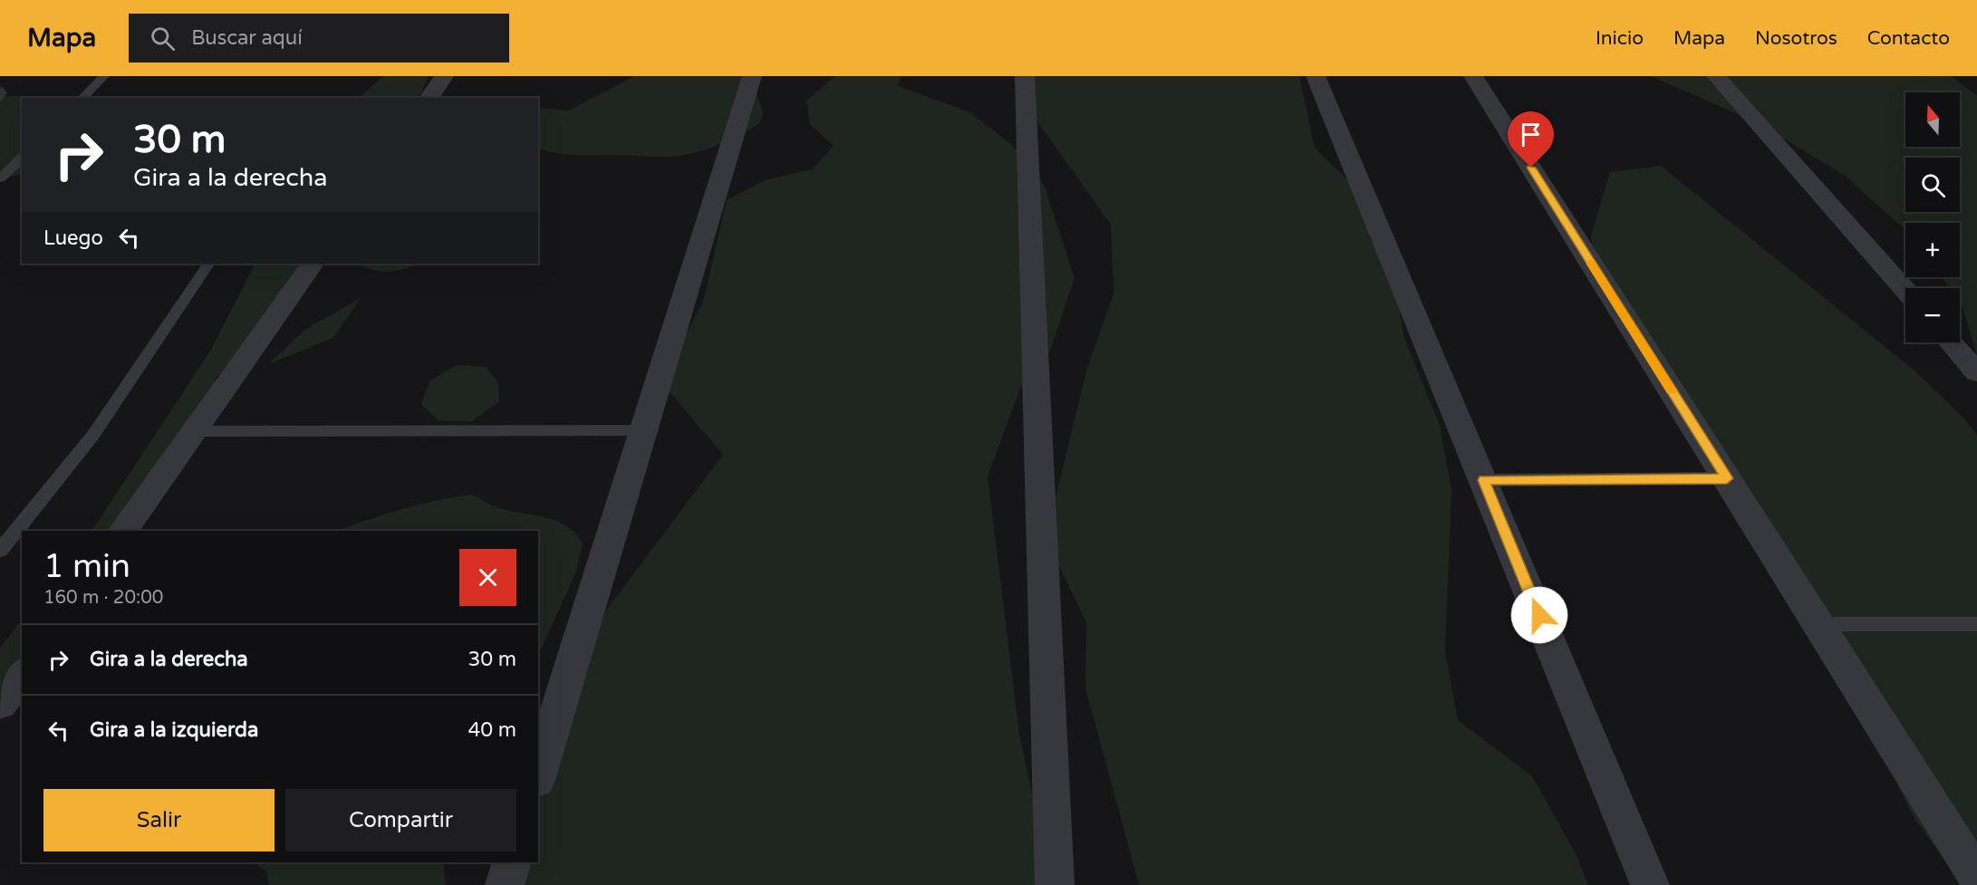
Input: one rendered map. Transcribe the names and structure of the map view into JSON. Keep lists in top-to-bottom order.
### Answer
{
  "north": "top",
  "page": {
    "header": "Mapa",
    "search": "Buscar aquí",
    "nav": [
      "Inicio",
      "Mapa",
      "Nosotros",
      "Contacto"
    ],
    "map_buttons": ["+", "−"],
    "turn": ["30 m", "Gira a la derecha"],
    "then": "Luego",
    "heading": ["1 min", "160 m · 20:00"],
    "list": [
      {
        "name": "Gira a la derecha",
        "value": "30 m"
      },
      {
        "name": "Gira a la izquierda",
        "value": "40 m"
      }
    ],
    "buttons": ["Salir", "Compartir"]
  }
}
